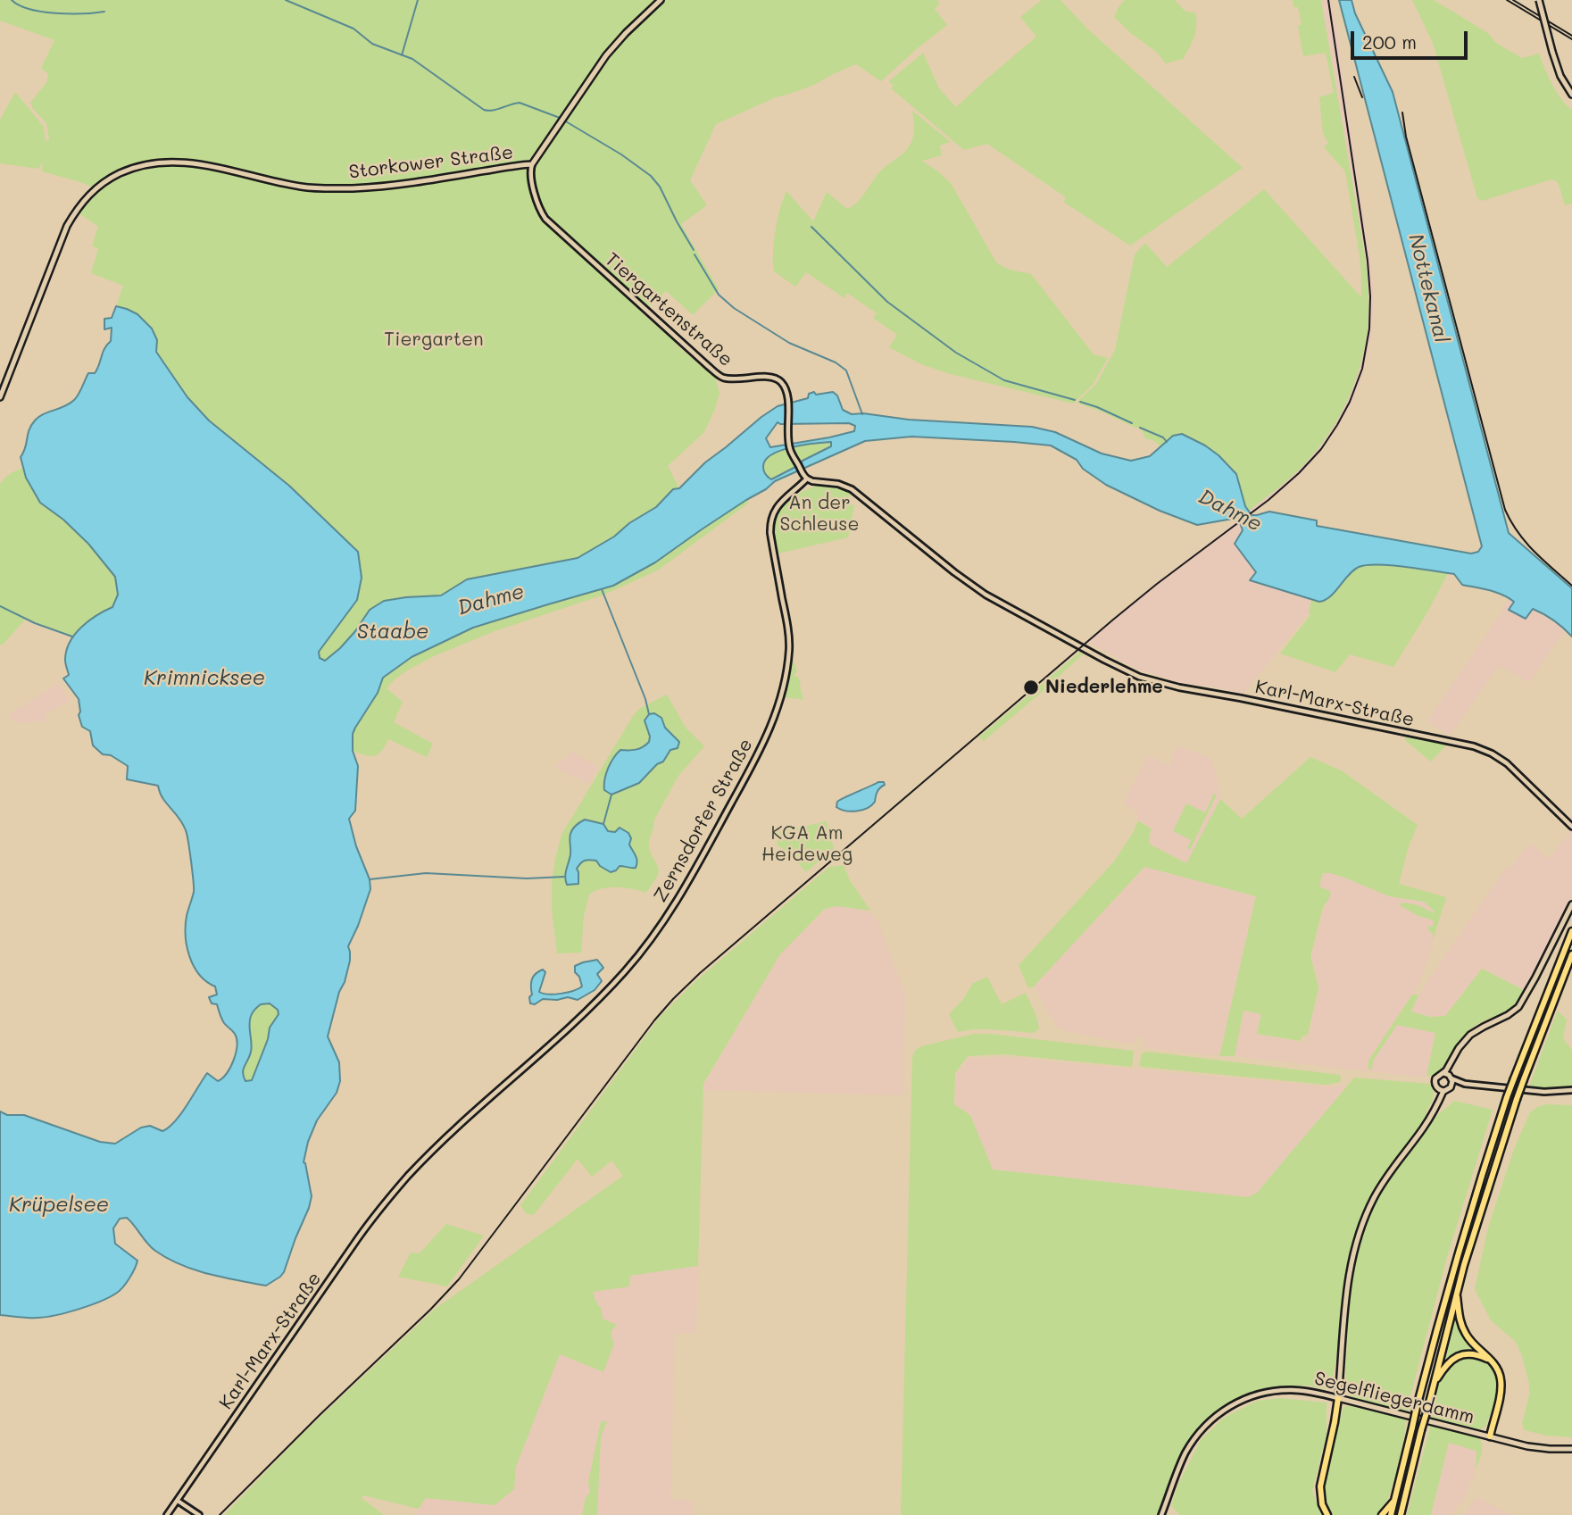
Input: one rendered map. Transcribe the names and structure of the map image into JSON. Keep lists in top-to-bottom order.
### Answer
{
  "streets": {
    "main road": ["Storkower Straße", "Segelfliegerdamm"],
    "street": ["Tiergartenstraße", "Karl-Marx-Straße", "Zernsdorfer Straße"]
  },
  "crossings": [
    ["Storkower Straße", "Tiergartenstraße"],
    ["Tiergartenstraße", "Karl-Marx-Straße"],
    ["Tiergartenstraße", "Zernsdorfer Straße"],
    ["Karl-Marx-Straße", "Zernsdorfer Straße"]
  ],
  "water": [
    "Nottekanal",
    "Dahme",
    "Staabe",
    "Krimnicksee",
    "Krüpelsee"
  ],
  "parks": ["Tiergarten", "An der Schleuse", "KGA Am Heideweg"],
  "places": ["Niederlehme"],
  "scale_bar": "200 m"
}
